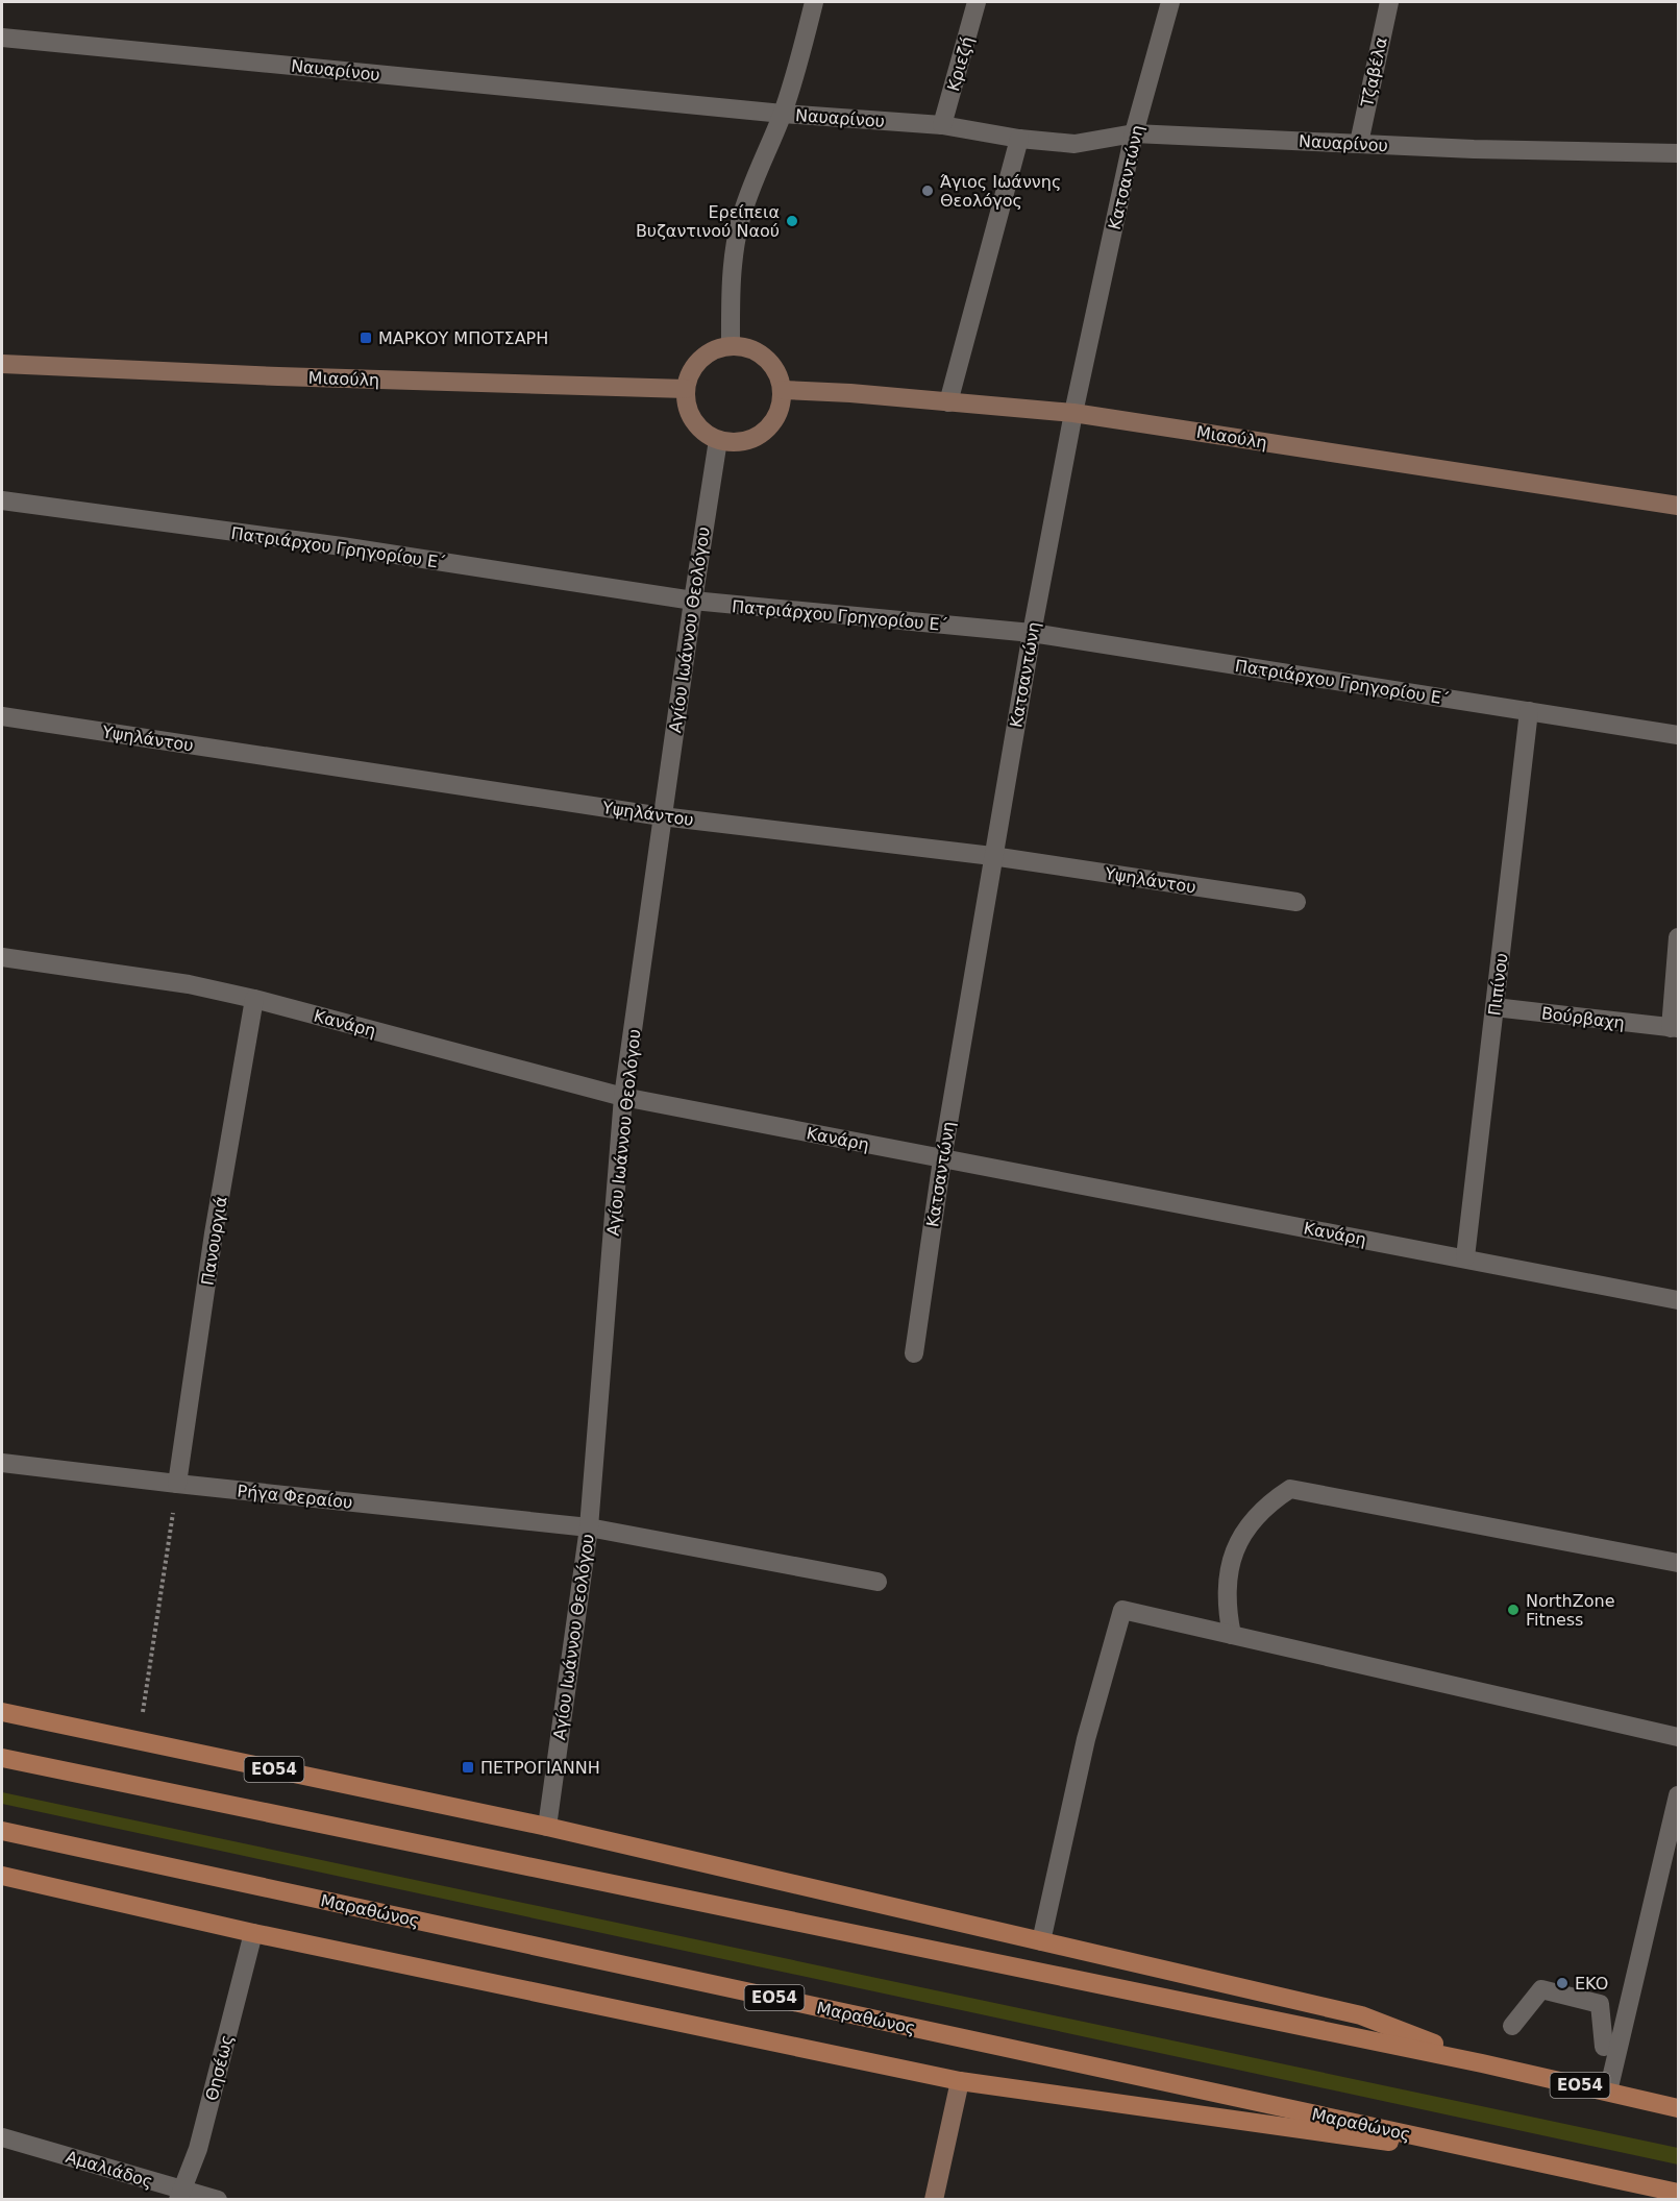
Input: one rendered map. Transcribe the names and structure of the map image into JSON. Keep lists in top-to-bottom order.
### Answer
{
  "streets": {
    "main road": ["ΕΟ54", "Μαραθώνος"],
    "street": [
      "Κριεζή",
      "Ναυαρίνου",
      "Τζαβέλα",
      "Κατσαντώνη",
      "Μιαούλη",
      "Πατριάρχου Γρηγορίου Ε΄",
      "Αγίου Ιωάννου Θεολόγου",
      "Υψηλάντου",
      "Πιπίνου",
      "Βούρβαχη",
      "Κανάρη",
      "Πανουργιά",
      "Ρήγα Φεραίου",
      "Θησέως",
      "Αμαλιάδος"
    ]
  },
  "crossings": [
    ["Κριεζή", "Ναυαρίνου"],
    ["Ναυαρίνου", "Τζαβέλα"],
    ["Ναυαρίνου", "Κατσαντώνη"],
    ["Κατσαντώνη", "Μιαούλη"],
    ["Κατσαντώνη", "Πατριάρχου Γρηγορίου Ε΄"],
    ["Κατσαντώνη", "Υψηλάντου"],
    ["Κατσαντώνη", "Κανάρη"],
    ["Μιαούλη", "Αγίου Ιωάννου Θεολόγου"],
    ["Πατριάρχου Γρηγορίου Ε΄", "Αγίου Ιωάννου Θεολόγου"],
    ["Πατριάρχου Γρηγορίου Ε΄", "Πιπίνου"],
    ["Αγίου Ιωάννου Θεολόγου", "Υψηλάντου"],
    ["Αγίου Ιωάννου Θεολόγου", "Κανάρη"],
    ["Αγίου Ιωάννου Θεολόγου", "Ρήγα Φεραίου"],
    ["Αγίου Ιωάννου Θεολόγου", "ΕΟ54"],
    ["Πιπίνου", "Βούρβαχη"],
    ["Πιπίνου", "Κανάρη"],
    ["Κανάρη", "Πανουργιά"],
    ["Πανουργιά", "Ρήγα Φεραίου"],
    ["Μαραθώνος", "Θησέως"],
    ["Θησέως", "Αμαλιάδος"]
  ],
  "places": {
    "other": [
      "Άγιος Ιωάννης Θεολόγος",
      "Ερείπεια Βυζαντινού Ναού",
      "NorthZone Fitness",
      "EKO"
    ],
    "transit": ["ΜΑΡΚΟΥ ΜΠΟΤΣΑΡΗ", "ΠΕΤΡΟΓΙΑΝΝΗ"]
  }
}
